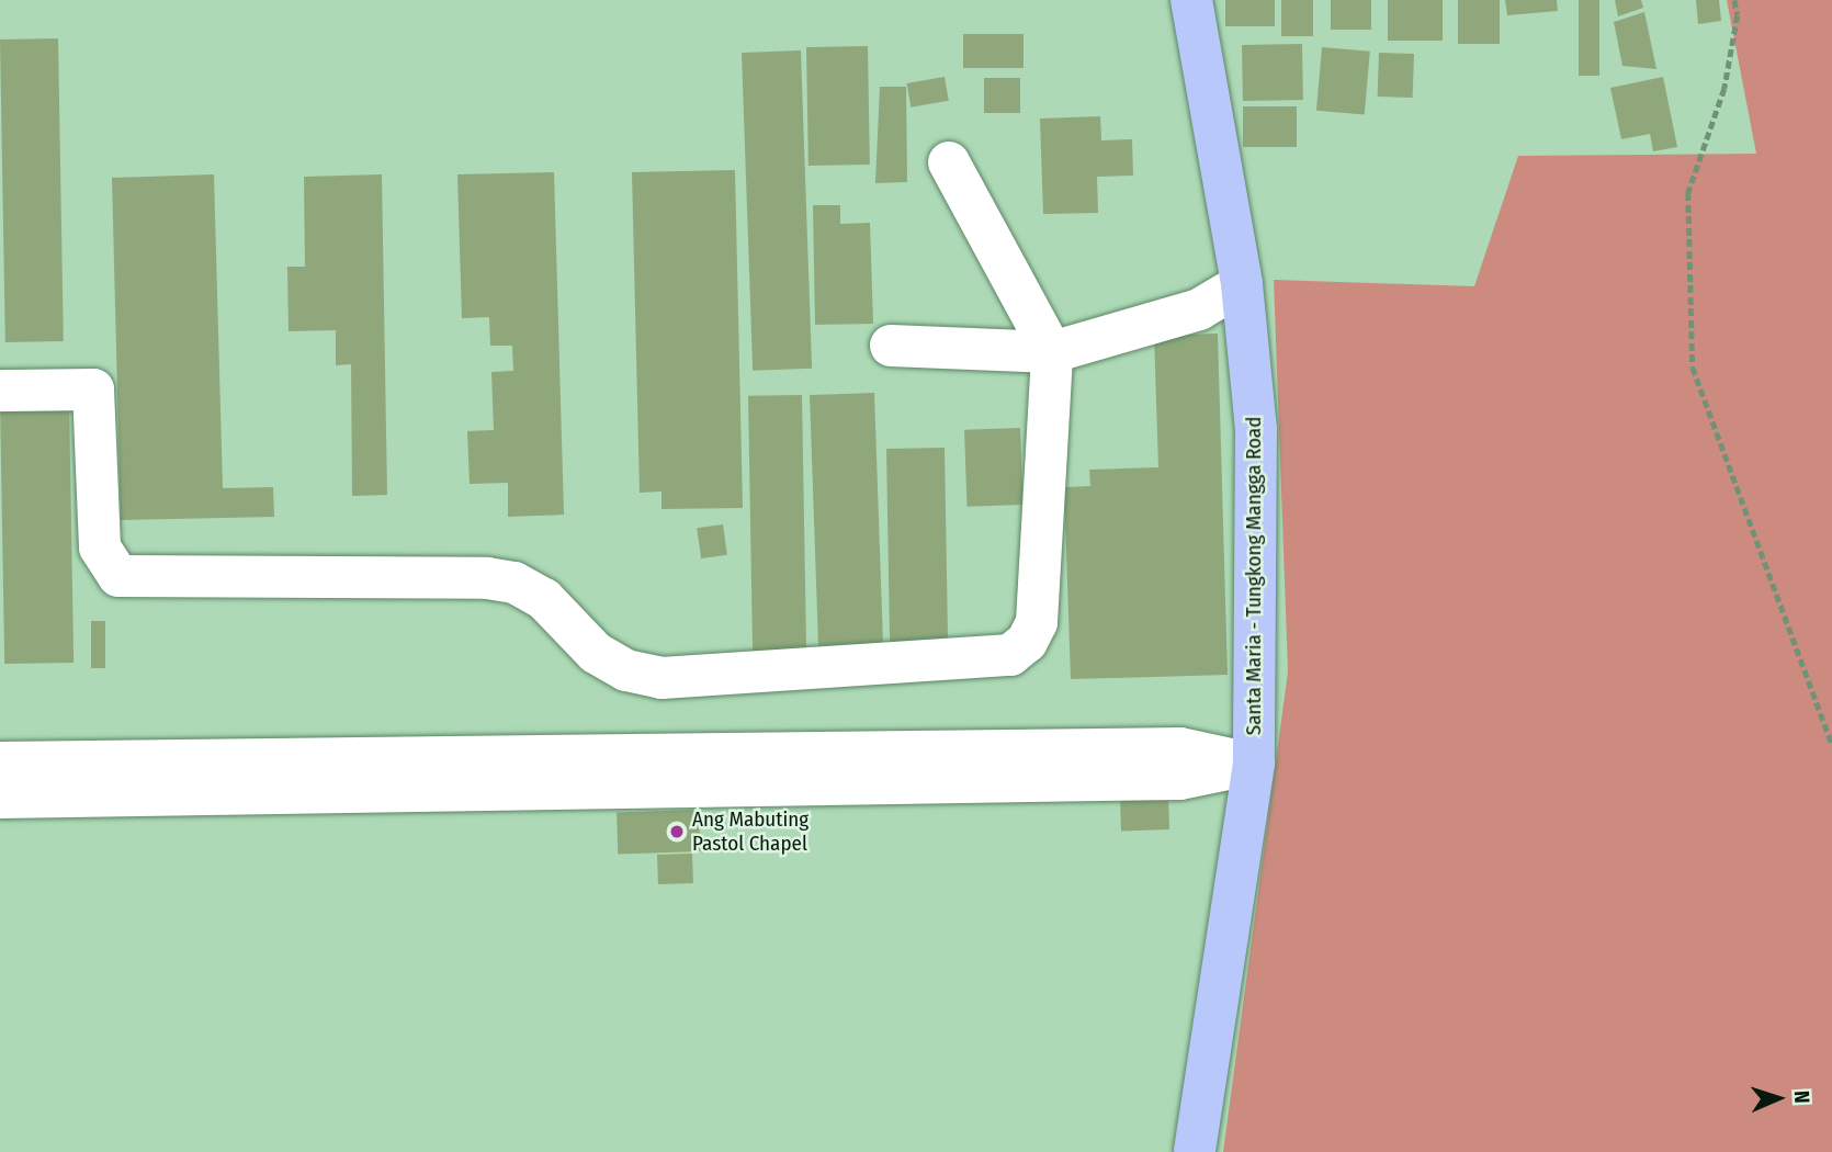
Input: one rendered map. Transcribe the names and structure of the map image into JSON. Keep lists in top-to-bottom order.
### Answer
{
  "streets": {
    "main road": ["Santa Maria - Tungkong Mangga Road"]
  },
  "places": ["Ang Mabuting Pastol Chapel"],
  "north": "right"
}
